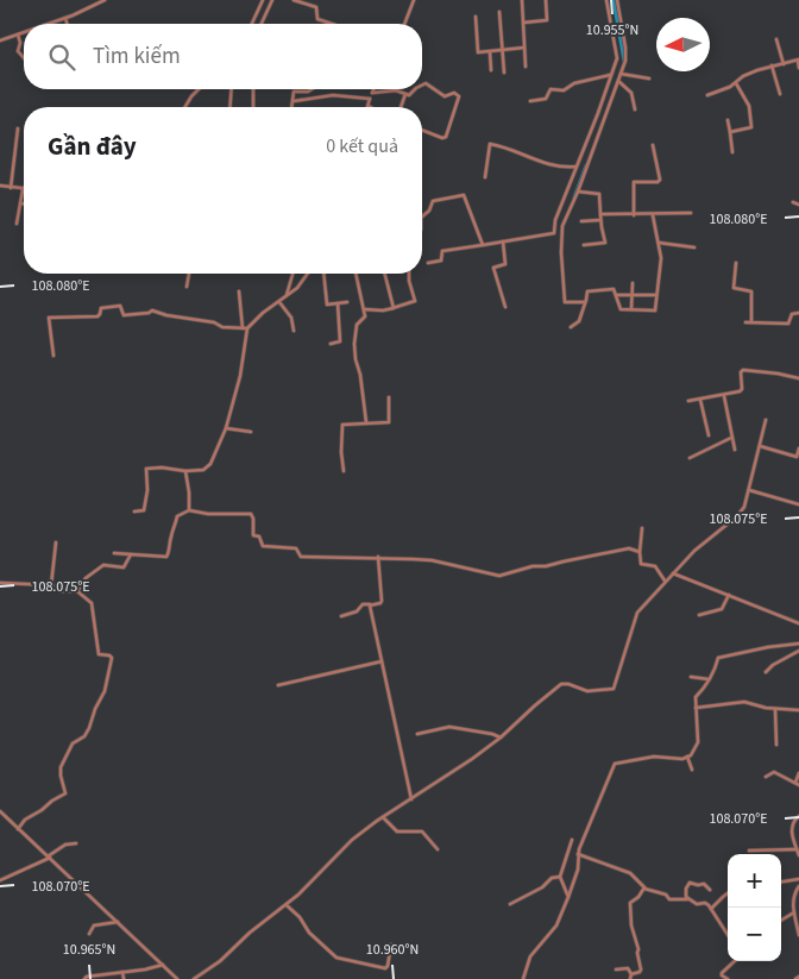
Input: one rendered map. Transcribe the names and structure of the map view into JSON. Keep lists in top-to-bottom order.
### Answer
{
  "north": "left",
  "page": {
    "search": "Tìm kiếm",
    "heading": ["Gần đây", "0 kết quả"],
    "map_buttons": ["+", "−"]
  },
  "coordinates": [
    "10.955°N",
    "108.080°E",
    "108.075°E",
    "108.070°E",
    "10.965°N",
    "10.960°N"
  ]
}
